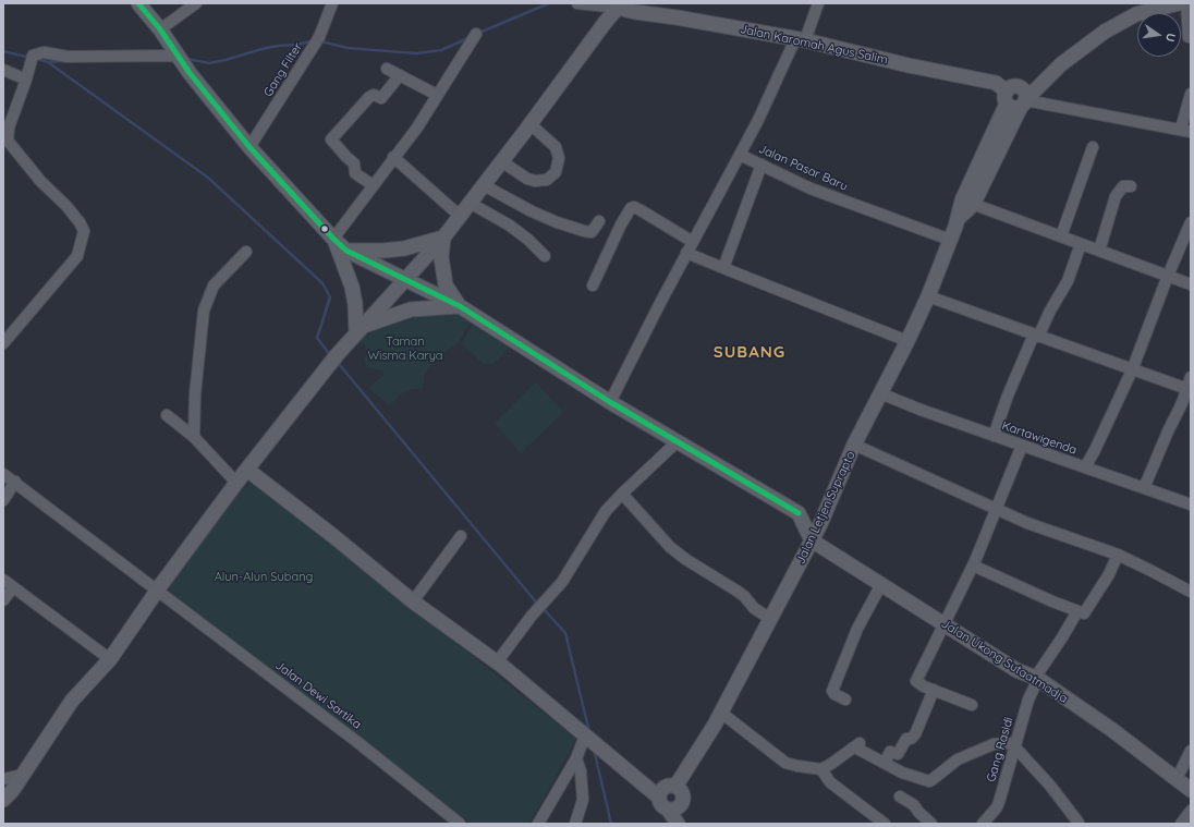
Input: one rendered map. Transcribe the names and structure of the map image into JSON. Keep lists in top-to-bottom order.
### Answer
{
  "streets": {
    "main road": ["Jalan Karomah Agus Salim", "Jalan Letjen Suprapto", "Jalan Ukong Sutaatmadja"],
    "street": [
      "Gang Filter",
      "Jalan Pasar Baru",
      "Kartawigenda",
      "Jalan Dewi Sartika",
      "Gang Rasidi"
    ]
  },
  "crossings": [
    ["Jalan Karomah Agus Salim", "Jalan Pasar Baru"],
    ["Jalan Karomah Agus Salim", "Jalan Letjen Suprapto"],
    ["Jalan Pasar Baru", "Jalan Letjen Suprapto"],
    ["Kartawigenda", "Jalan Letjen Suprapto"],
    ["Jalan Letjen Suprapto", "Jalan Ukong Sutaatmadja"],
    ["Jalan Ukong Sutaatmadja", "Gang Rasidi"]
  ],
  "districts": ["SUBANG"],
  "parks": ["Taman Wisma Karya", "Alun-Alun Subang"],
  "north": "right"
}
